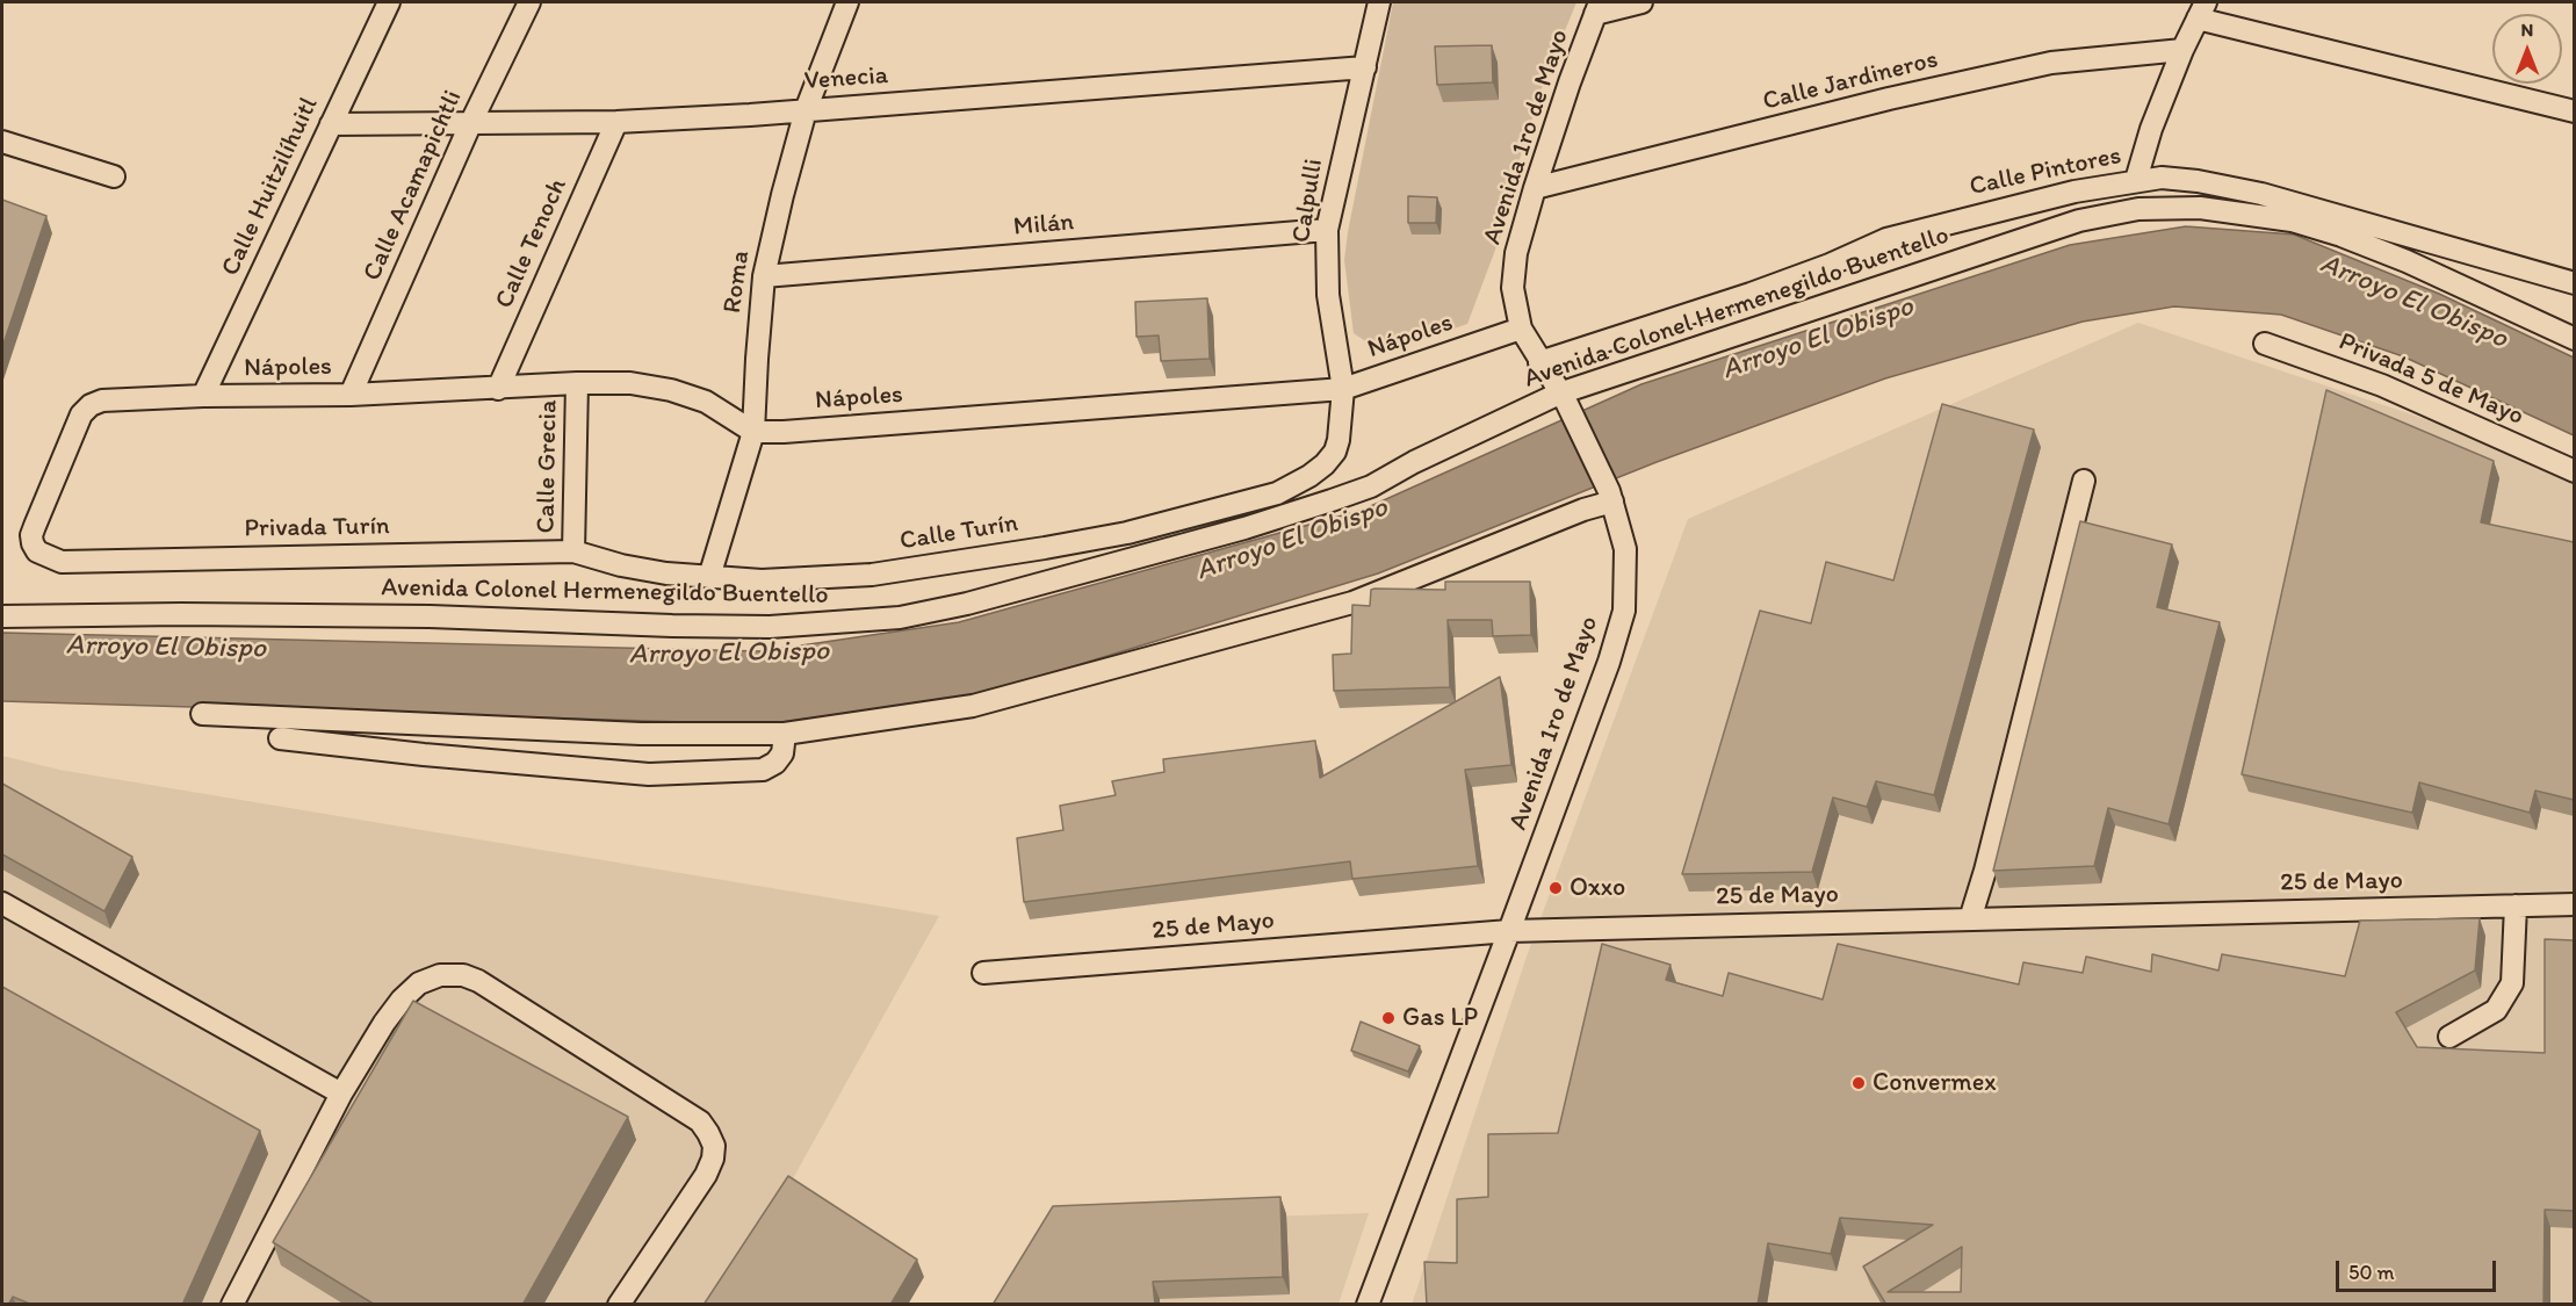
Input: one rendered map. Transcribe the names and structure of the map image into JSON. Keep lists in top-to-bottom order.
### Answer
{
  "streets": {
    "street": [
      "Venecia",
      "Calle Jardineros",
      "Avenida 1ro de Mayo",
      "Calle Pintores",
      "Calle Acamapichtli",
      "Calle Huitzilíhuitl",
      "Calpulli",
      "Milán",
      "Calle Tenoch",
      "Roma",
      "Avenida Colonel Hermenegildo Buentello",
      "Nápoles",
      "Privada 5 de Mayo",
      "Calle Grecia",
      "Privada Turín",
      "Calle Turín",
      "25 de Mayo"
    ]
  },
  "crossings": [
    ["Venecia", "Calle Acamapichtli"],
    ["Venecia", "Calle Huitzilíhuitl"],
    ["Venecia", "Calpulli"],
    ["Venecia", "Calle Tenoch"],
    ["Venecia", "Roma"],
    ["Calle Jardineros", "Avenida 1ro de Mayo"],
    ["Avenida 1ro de Mayo", "Calle Pintores"],
    ["Avenida 1ro de Mayo", "Avenida Colonel Hermenegildo Buentello"],
    ["Avenida 1ro de Mayo", "Nápoles"],
    ["Avenida 1ro de Mayo", "25 de Mayo"],
    ["Calle Acamapichtli", "Nápoles"],
    ["Calle Huitzilíhuitl", "Nápoles"],
    ["Calpulli", "Milán"],
    ["Calpulli", "Nápoles"],
    ["Calpulli", "Calle Turín"],
    ["Milán", "Roma"],
    ["Calle Tenoch", "Nápoles"],
    ["Roma", "Nápoles"],
    ["Roma", "Calle Turín"],
    ["Nápoles", "Calle Grecia"],
    ["Nápoles", "Privada Turín"],
    ["Calle Grecia", "Privada Turín"],
    ["Calle Grecia", "Calle Turín"],
    ["Privada Turín", "Calle Turín"]
  ],
  "water": ["Arroyo El Obispo"],
  "places": ["Oxxo", "Gas LP", "Convermex"],
  "scale_bar": "50 m",
  "north": "top"
}
